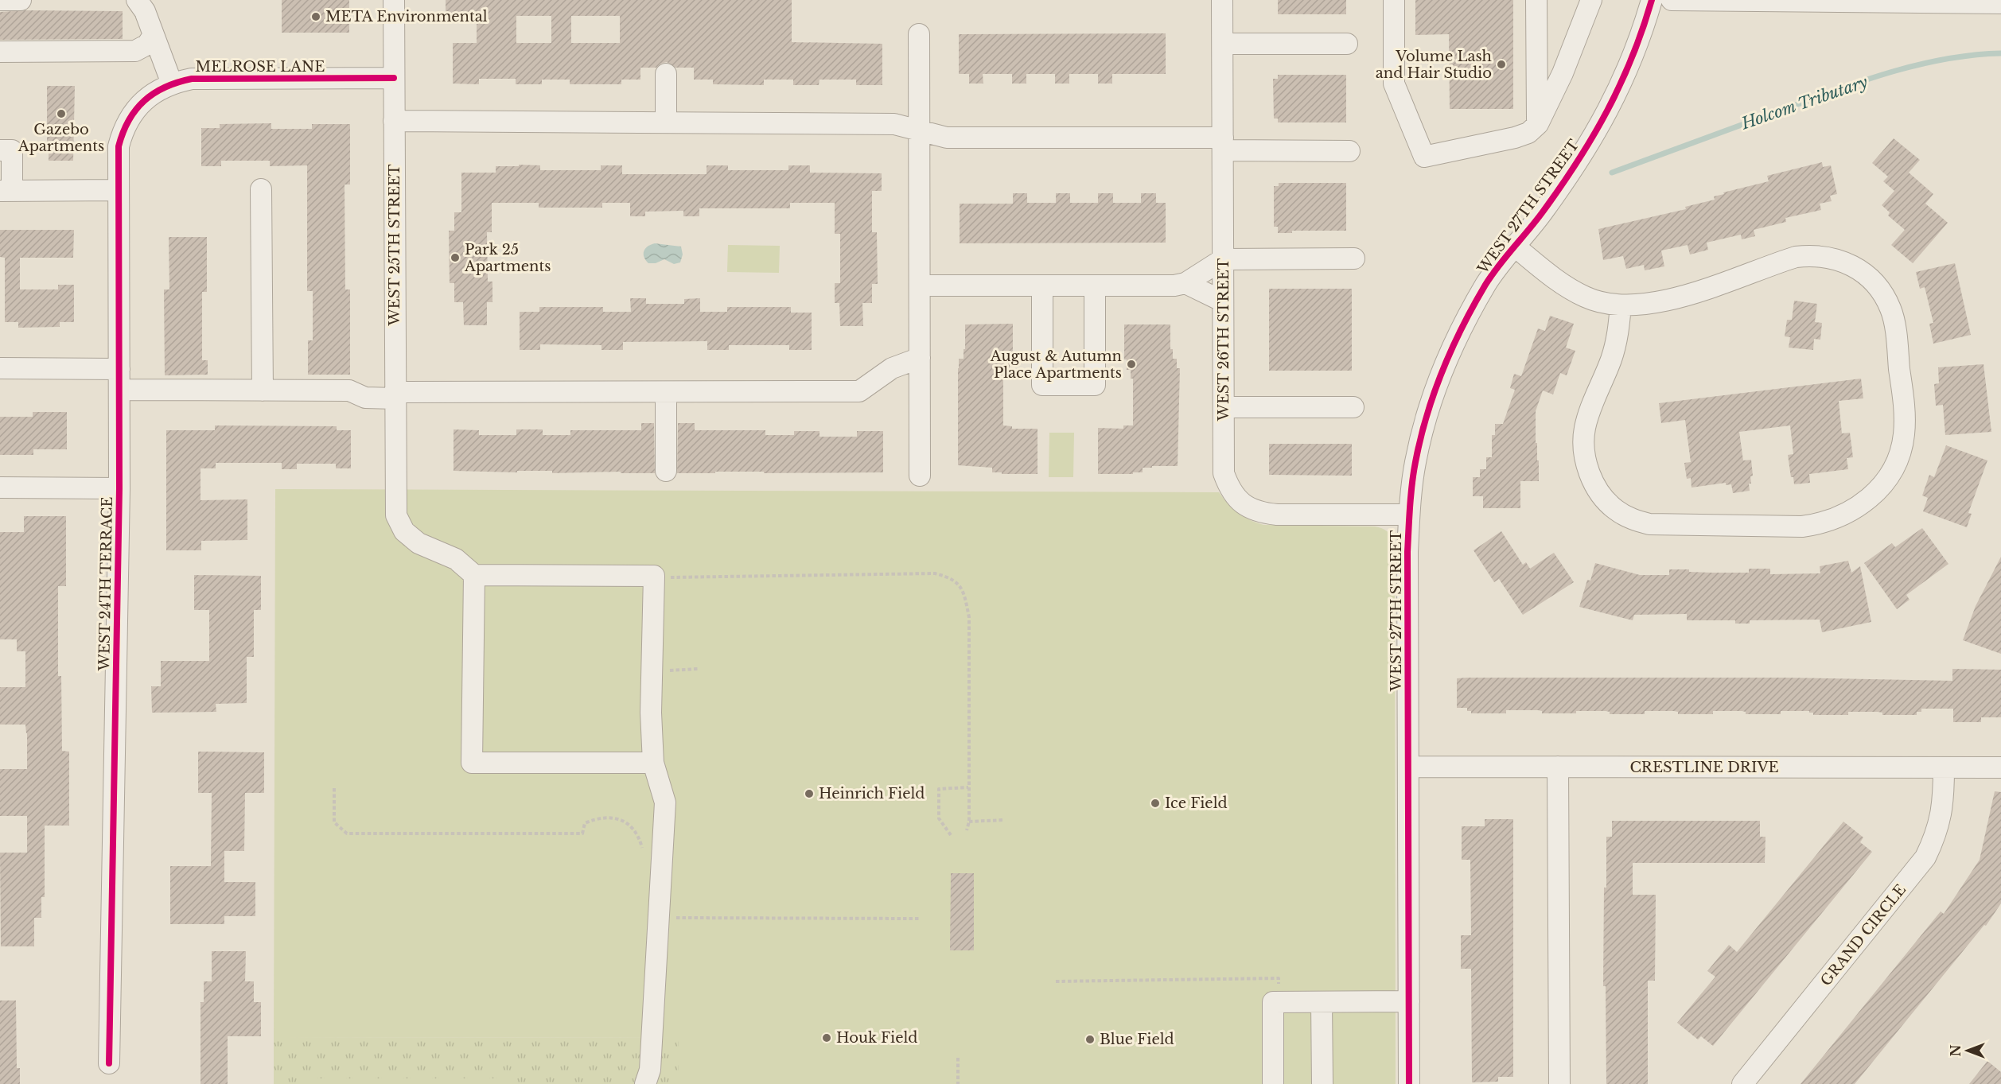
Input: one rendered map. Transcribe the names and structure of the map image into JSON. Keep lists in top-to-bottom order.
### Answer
{
  "streets": {
    "street": [
      "MELROSE LANE",
      "WEST 27TH STREET",
      "WEST 25TH STREET",
      "WEST 26TH STREET",
      "WEST 24TH TERRACE",
      "CRESTLINE DRIVE",
      "GRAND CIRCLE"
    ]
  },
  "crossings": [
    ["MELROSE LANE", "WEST 25TH STREET"],
    ["MELROSE LANE", "WEST 24TH TERRACE"],
    ["WEST 27TH STREET", "WEST 26TH STREET"],
    ["WEST 27TH STREET", "CRESTLINE DRIVE"],
    ["CRESTLINE DRIVE", "GRAND CIRCLE"]
  ],
  "water": ["Holcom Tributary"],
  "places": [
    "META Environmental",
    "Volume Lash and Hair Studio",
    "Gazebo Apartments",
    "Park 25 Apartments",
    "August & Autumn Place Apartments",
    "Heinrich Field",
    "Ice Field",
    "Houk Field",
    "Blue Field"
  ],
  "north": "left"
}
